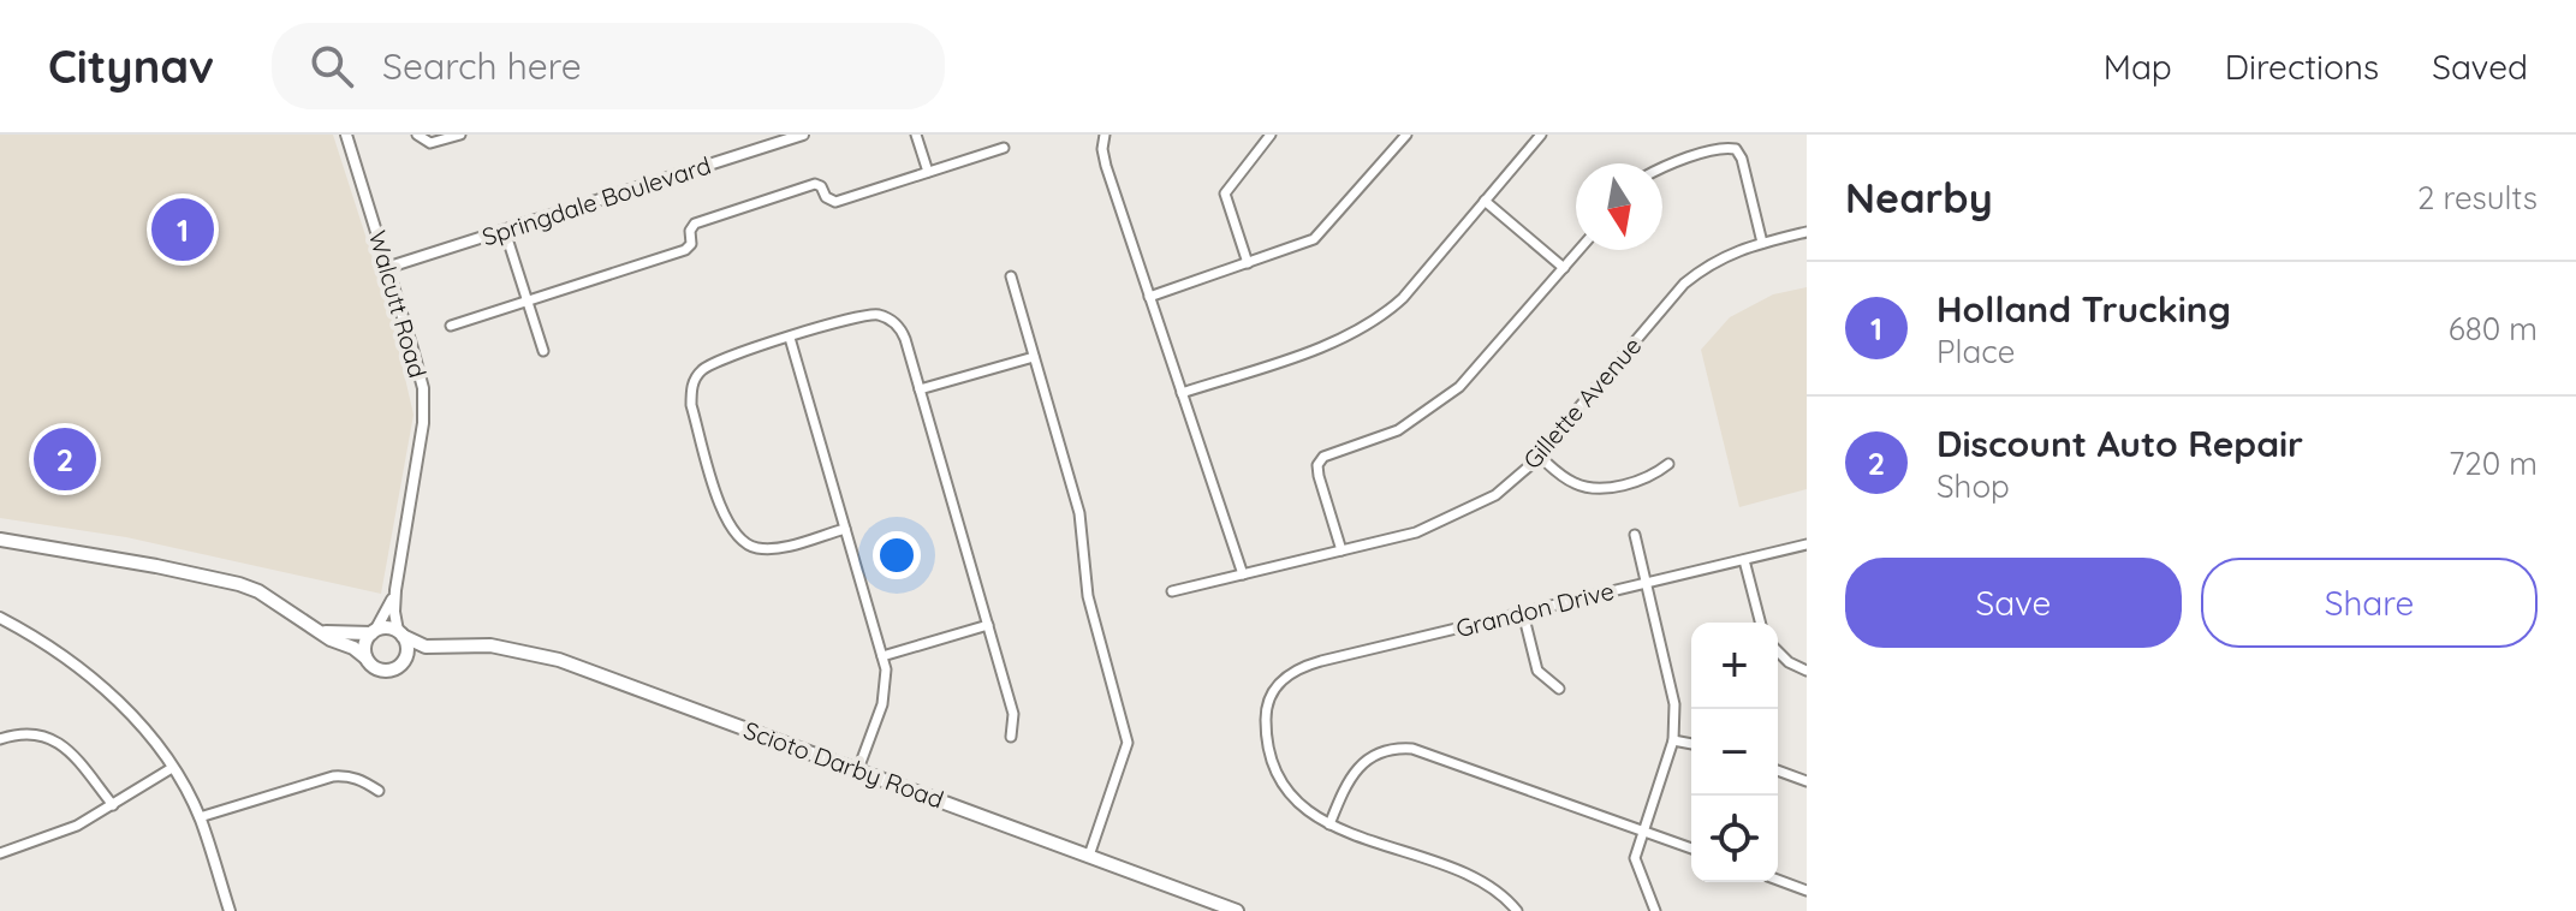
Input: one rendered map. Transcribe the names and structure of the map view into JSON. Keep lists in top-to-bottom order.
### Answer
{
  "streets": {
    "main road": ["Scioto Darby Road"],
    "street": [
      "Springdale Boulevard",
      "Walcutt Road",
      "Gillette Avenue",
      "Grandon Drive"
    ]
  },
  "crossings": [
    ["Springdale Boulevard", "Walcutt Road"],
    ["Walcutt Road", "Scioto Darby Road"]
  ],
  "north": "bottom",
  "page": {
    "header": "Citynav",
    "search": "Search here",
    "nav": ["Map", "Directions", "Saved"],
    "heading": ["Nearby", "2 results"],
    "pins": ["1", "2"],
    "list": [
      {
        "mark": "1",
        "name": "Holland Trucking",
        "note": "Place",
        "value": "680 m"
      },
      {
        "mark": "2",
        "name": "Discount Auto Repair",
        "note": "Shop",
        "value": "720 m"
      }
    ],
    "buttons": ["Save", "Share"],
    "map_buttons": ["+", "−"]
  }
}
